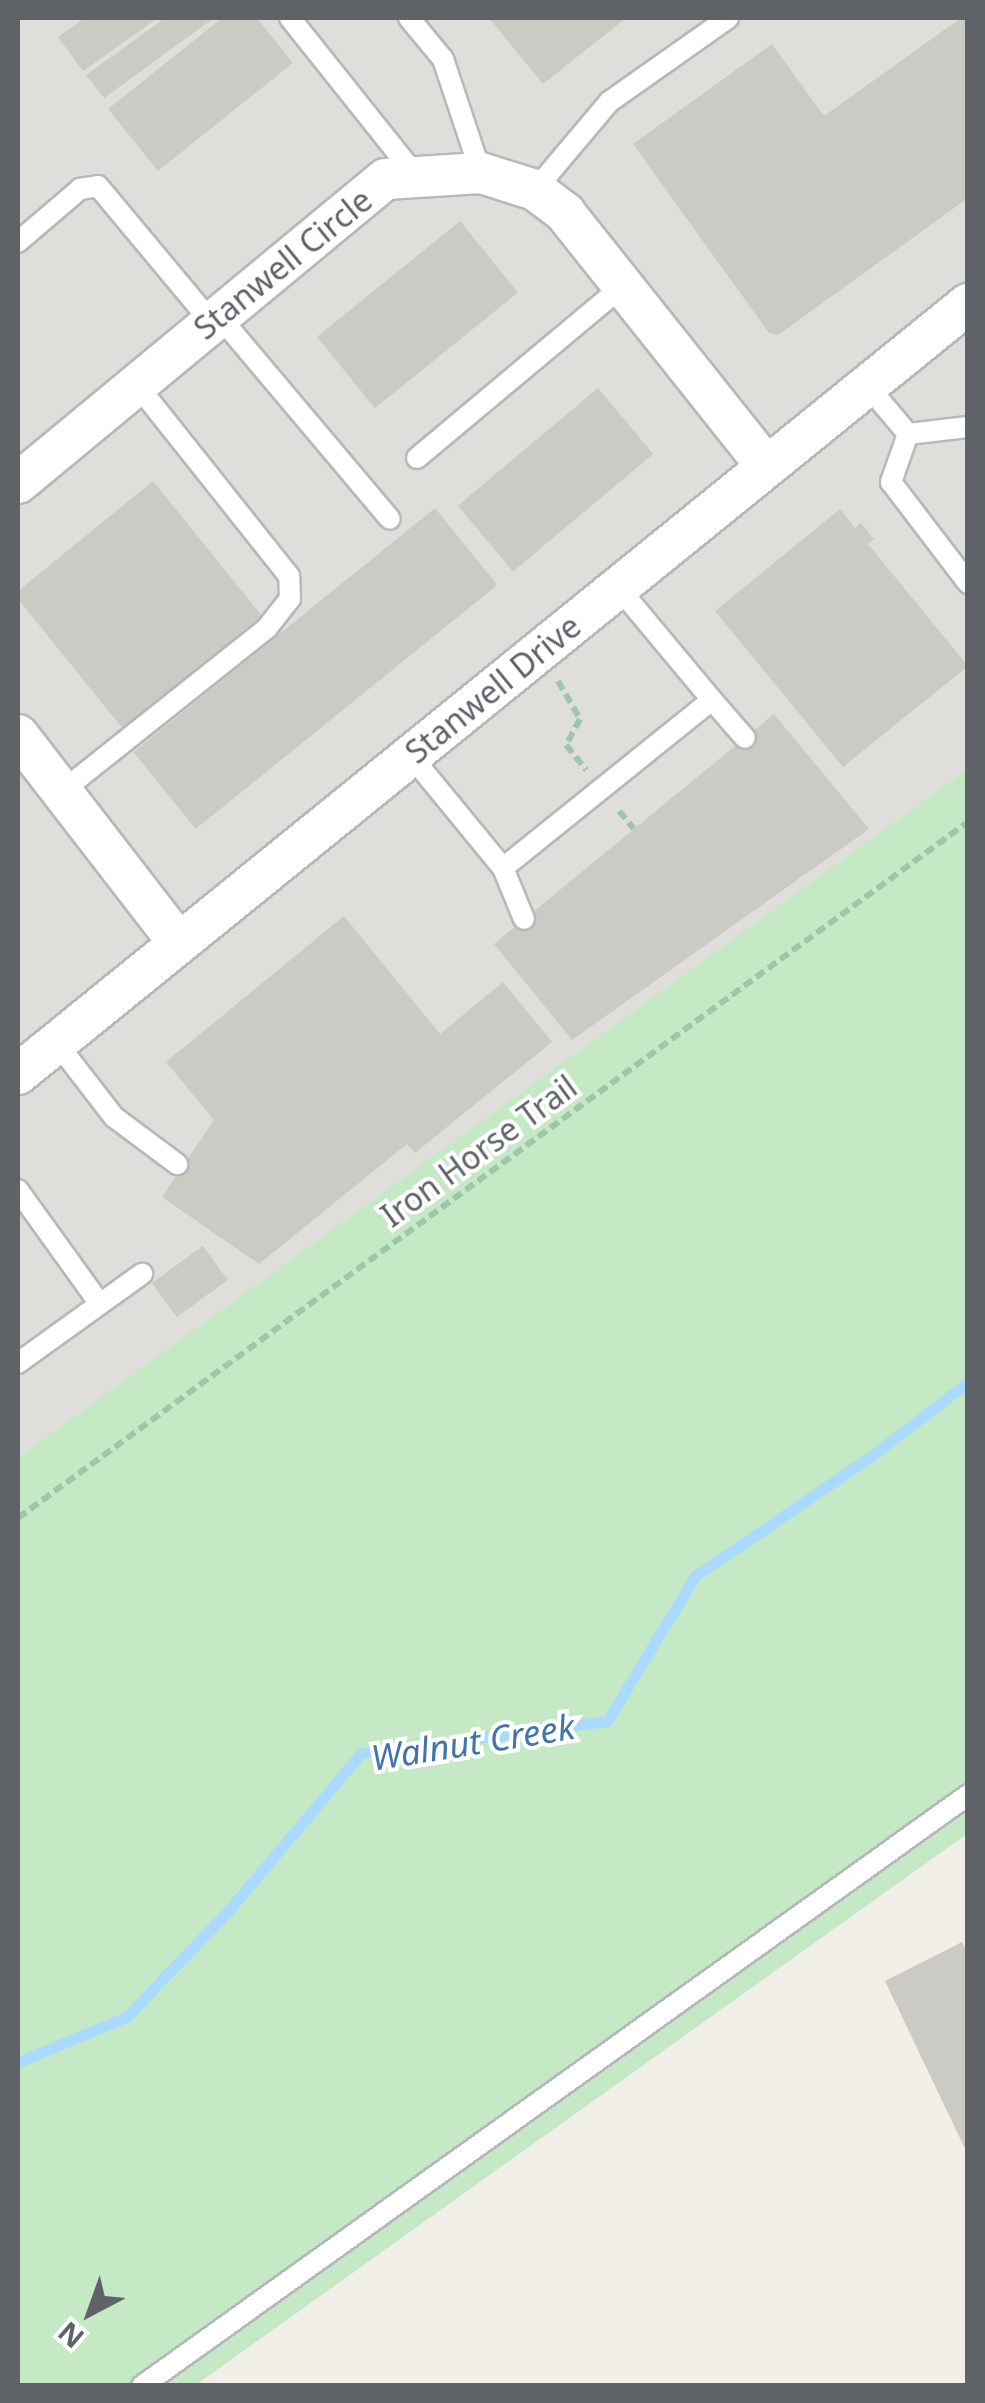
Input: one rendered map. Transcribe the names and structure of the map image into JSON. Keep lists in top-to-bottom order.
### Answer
{
  "streets": {
    "street": ["Stanwell Circle", "Stanwell Drive"],
    "path": ["Iron Horse Trail"]
  },
  "crossings": [
    ["Stanwell Circle", "Stanwell Drive"]
  ],
  "water": ["Walnut Creek"],
  "north": "bottom left"
}
